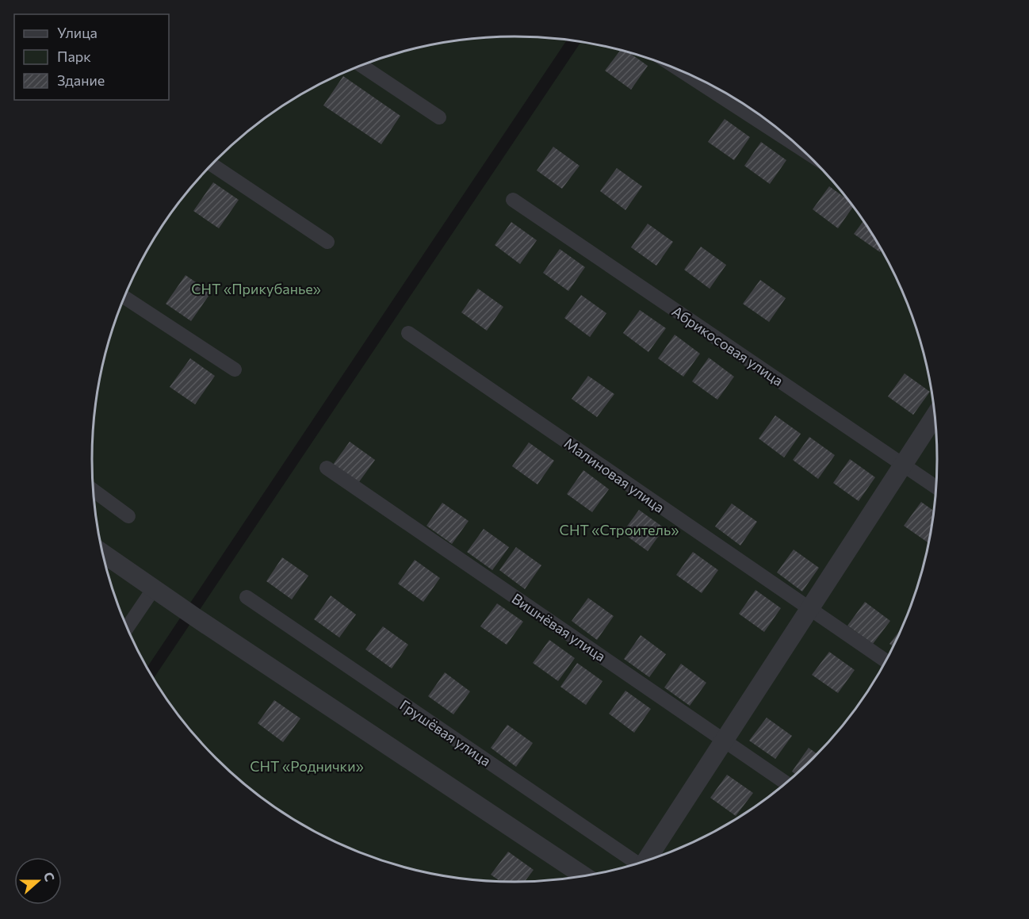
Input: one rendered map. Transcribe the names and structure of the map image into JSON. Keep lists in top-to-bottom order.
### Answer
{
  "streets": {
    "street": [
      "Абрикосовая улица",
      "Малиновая улица",
      "Вишнёвая улица",
      "Грушёвая улица"
    ]
  },
  "parks": ["СНТ «Прикубанье»", "СНТ «Строитель»", "СНТ «Роднички»"],
  "legend": ["Улица", "Парк", "Здание"],
  "north": "right"
}
